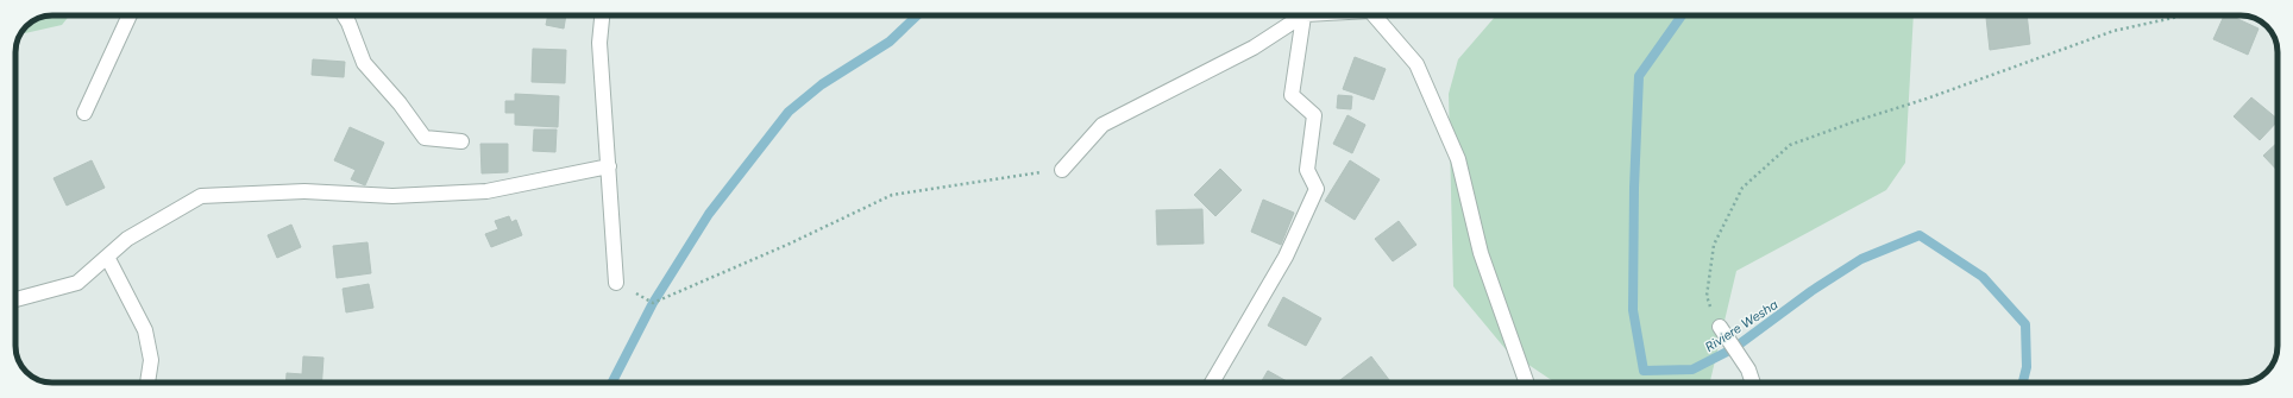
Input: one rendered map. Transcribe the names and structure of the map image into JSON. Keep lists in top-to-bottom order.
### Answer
{
  "water": ["Riviere Wesha"]
}
